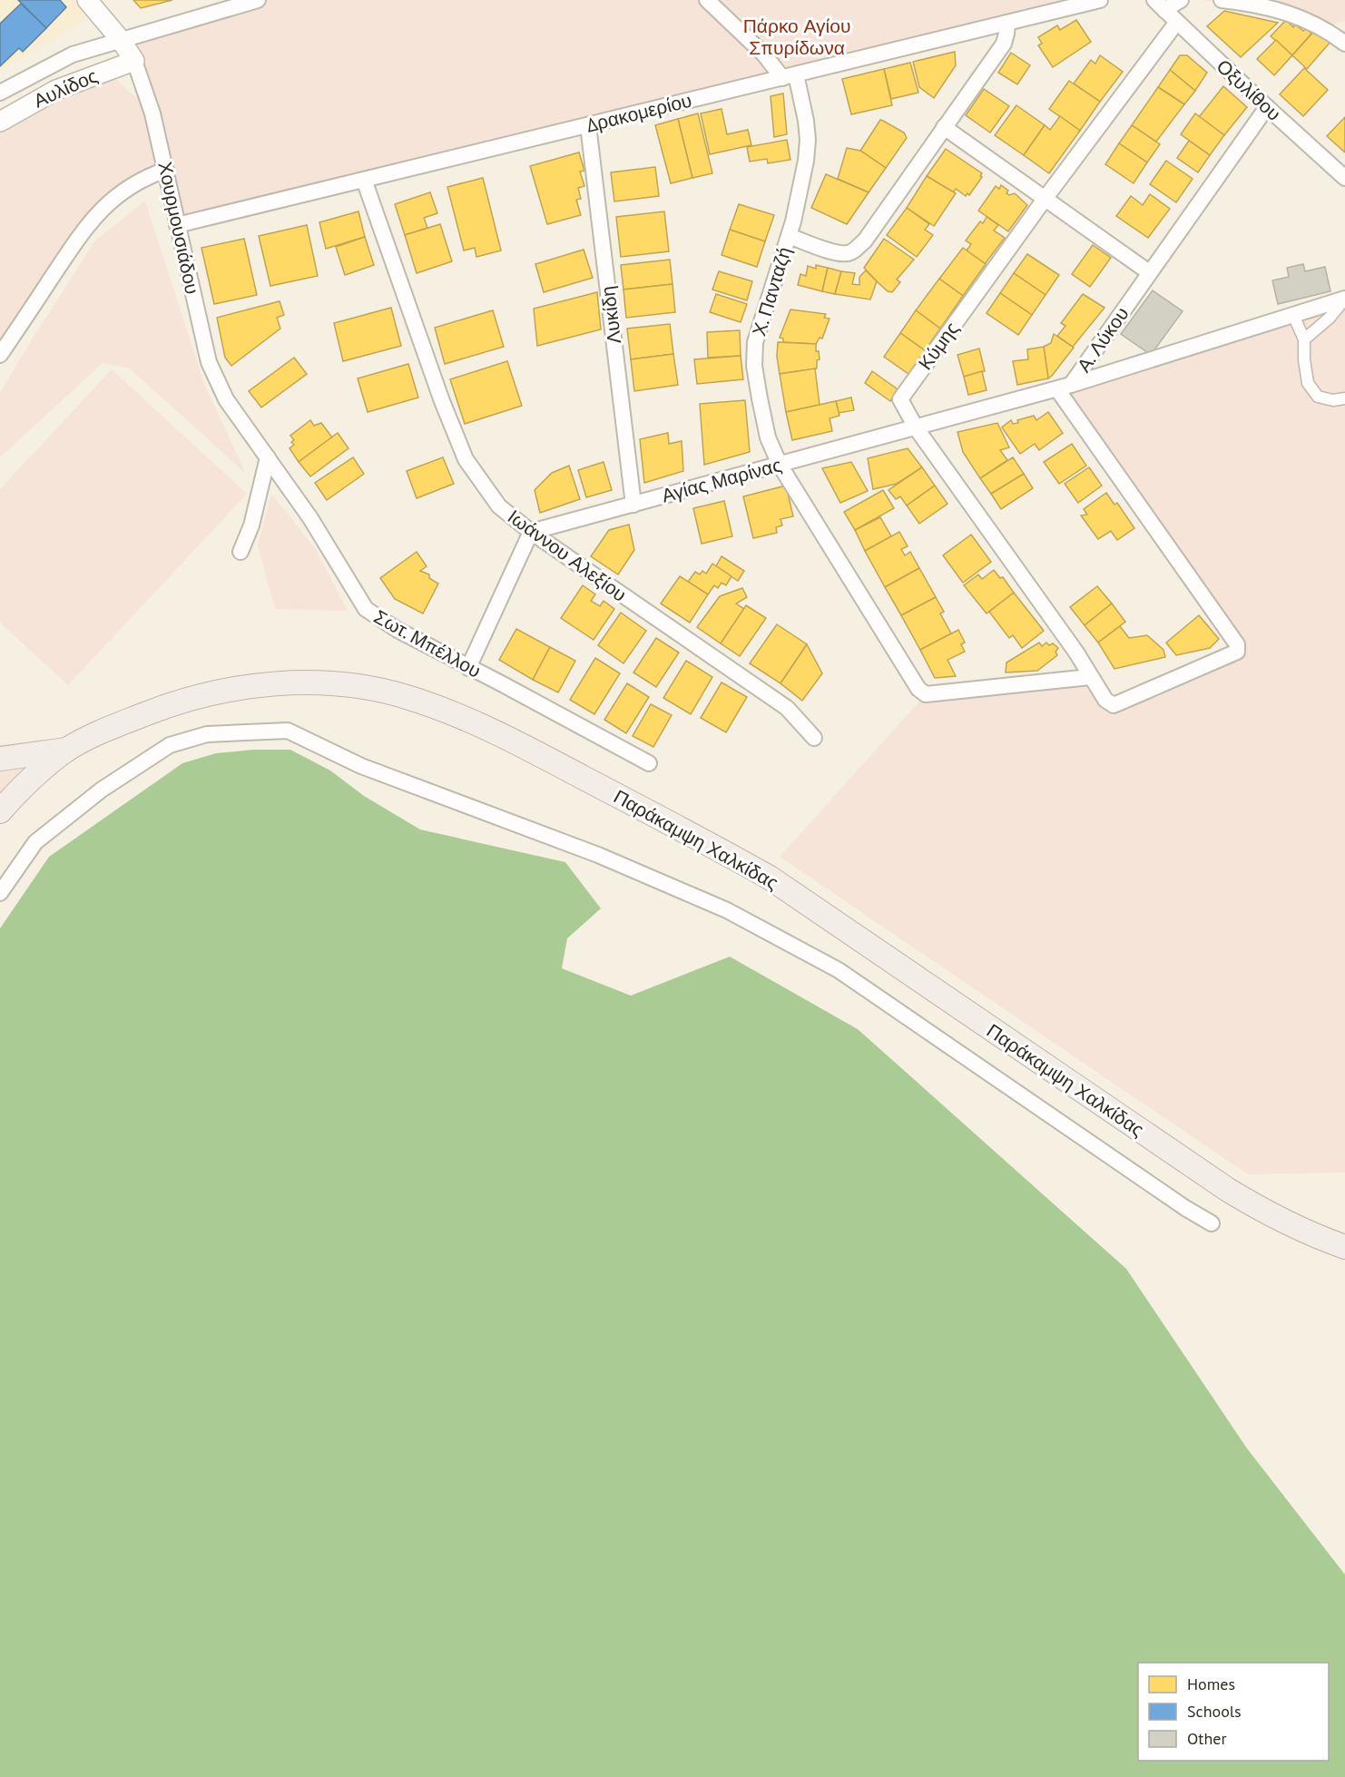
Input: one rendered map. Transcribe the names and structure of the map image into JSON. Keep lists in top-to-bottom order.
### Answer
{
  "streets": {
    "main road": ["Παράκαμψη Χαλκίδας"],
    "street": [
      "Αυλίδος",
      "Οξυλίθου",
      "Δρακομερίου",
      "Χουρμουσιάδου",
      "Χ. Πανταζή",
      "Λυκίδη",
      "Α. Λύκου",
      "Κύμης",
      "Αγίας Μαρίνας",
      "Ιωάννου Αλεξίου",
      "Σωτ. Μπέλλου"
    ]
  },
  "crossings": [
    ["Αυλίδος", "Χουρμουσιάδου"],
    ["Οξυλίθου", "Α. Λύκου"],
    ["Οξυλίθου", "Κύμης"],
    ["Δρακομερίου", "Χουρμουσιάδου"],
    ["Δρακομερίου", "Χ. Πανταζή"],
    ["Δρακομερίου", "Λυκίδη"],
    ["Δρακομερίου", "Ιωάννου Αλεξίου"],
    ["Χουρμουσιάδου", "Σωτ. Μπέλλου"],
    ["Χ. Πανταζή", "Κύμης"],
    ["Χ. Πανταζή", "Αγίας Μαρίνας"],
    ["Λυκίδη", "Αγίας Μαρίνας"],
    ["Α. Λύκου", "Κύμης"],
    ["Α. Λύκου", "Αγίας Μαρίνας"],
    ["Κύμης", "Αγίας Μαρίνας"],
    ["Αγίας Μαρίνας", "Ιωάννου Αλεξίου"]
  ],
  "parks": ["Πάρκο Αγίου Σπυρίδωνα"],
  "legend": ["Homes", "Schools", "Other"]
}
